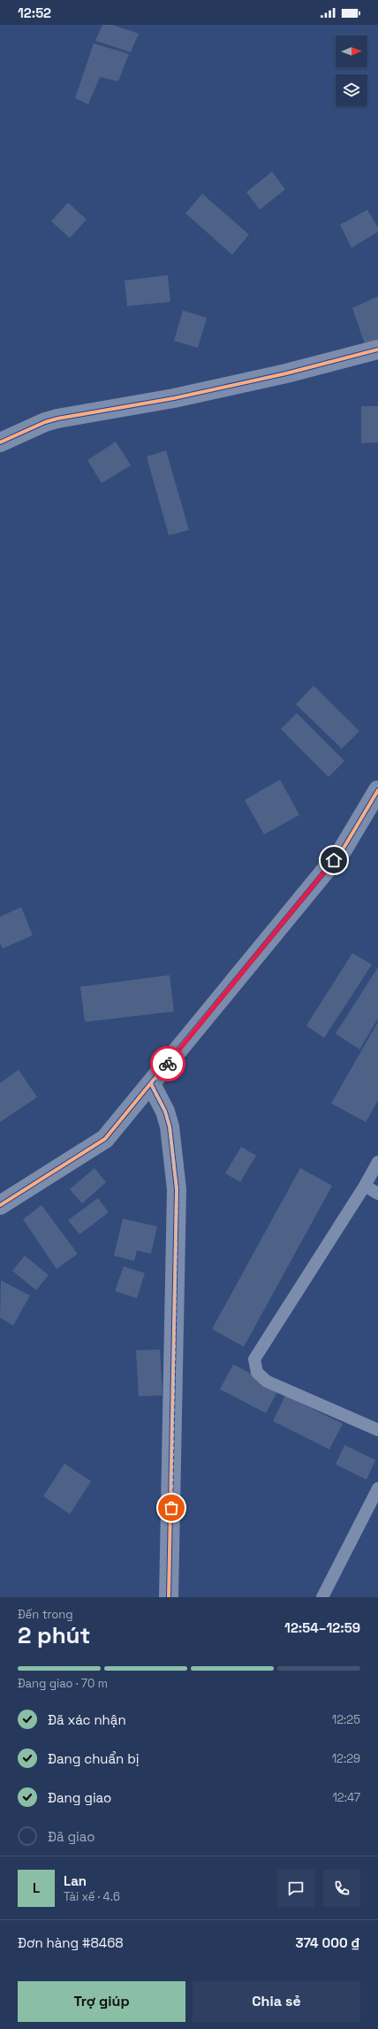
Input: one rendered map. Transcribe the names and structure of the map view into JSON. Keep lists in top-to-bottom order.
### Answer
{
  "north": "right",
  "page": {
    "status": "12:52",
    "heading": ["2 phút", "Đến trong", "12:54–12:59"],
    "panel": [
      "Lan",
      "Tài xế · 4.6",
      "Đơn hàng #8468",
      "374 000 ₫"
    ],
    "bar": "Đang giao · 70 m",
    "list": [
      ["Đã xác nhận", "12:25"],
      ["Đang chuẩn bị", "12:29"],
      ["Đang giao", "12:47"],
      "Đã giao"
    ],
    "round": "L",
    "buttons": ["Trợ giúp", "Chia sẻ"]
  }
}
